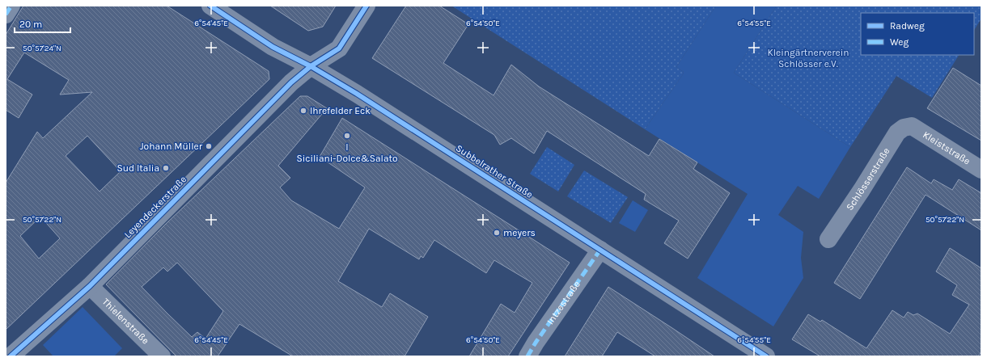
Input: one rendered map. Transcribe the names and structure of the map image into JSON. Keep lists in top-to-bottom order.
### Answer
{
  "streets": {
    "main road": ["Subbelrather Straße"],
    "street": [
      "Kleiststraße",
      "Schlösserstraße",
      "Leyendeckerstraße",
      "Intzestraße",
      "Thielenstraße"
    ]
  },
  "crossings": [
    ["Kleiststraße", "Schlösserstraße"],
    ["Subbelrather Straße", "Leyendeckerstraße"],
    ["Subbelrather Straße", "Intzestraße"],
    ["Leyendeckerstraße", "Thielenstraße"]
  ],
  "parks": ["Kleingärtnerverein Schlösser e.V."],
  "places": [
    "Ihrefelder Eck",
    "I Siciliani-Dolce&Salato",
    "Johann Müller",
    "Sud Italia",
    "meyers"
  ],
  "legend": ["Radweg", "Weg"],
  "scale_bar": "20 m",
  "coordinates": [
    "6°54'45\"E",
    "6°54'50\"E",
    "6°54'55\"E",
    "50°57'24\"N",
    "50°57'22\"N"
  ]
}
